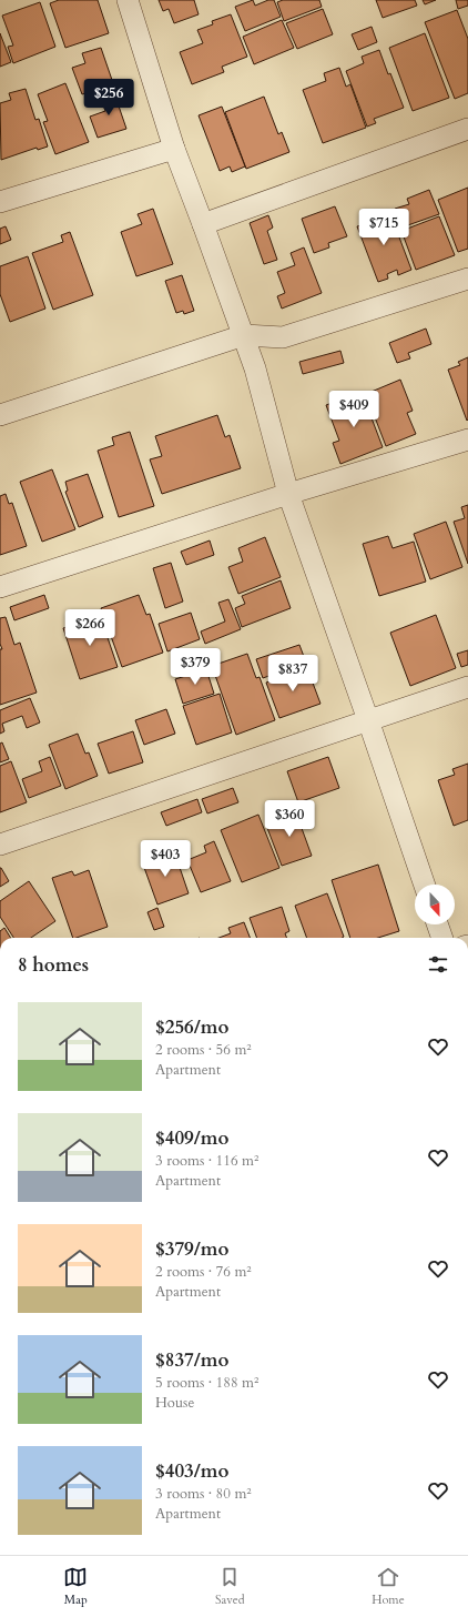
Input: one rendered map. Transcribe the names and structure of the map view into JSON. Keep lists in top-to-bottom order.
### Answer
{
  "north": "bottom",
  "page": {
    "price": [
      "$256",
      "$715",
      "$409",
      "$266",
      "$379",
      "$837",
      "$360",
      "$403"
    ],
    "heading": "8 homes",
    "list": [
      {
        "name": "$256/mo",
        "note": "2 rooms · 56 m² · Apartment"
      },
      {
        "name": "$409/mo",
        "note": "3 rooms · 116 m² · Apartment"
      },
      {
        "name": "$379/mo",
        "note": "2 rooms · 76 m² · Apartment"
      },
      {
        "name": "$837/mo",
        "note": "5 rooms · 188 m² · House"
      },
      {
        "name": "$403/mo",
        "note": "3 rooms · 80 m² · Apartment"
      }
    ],
    "tabs": ["Map", "Saved", "Home"]
  }
}
